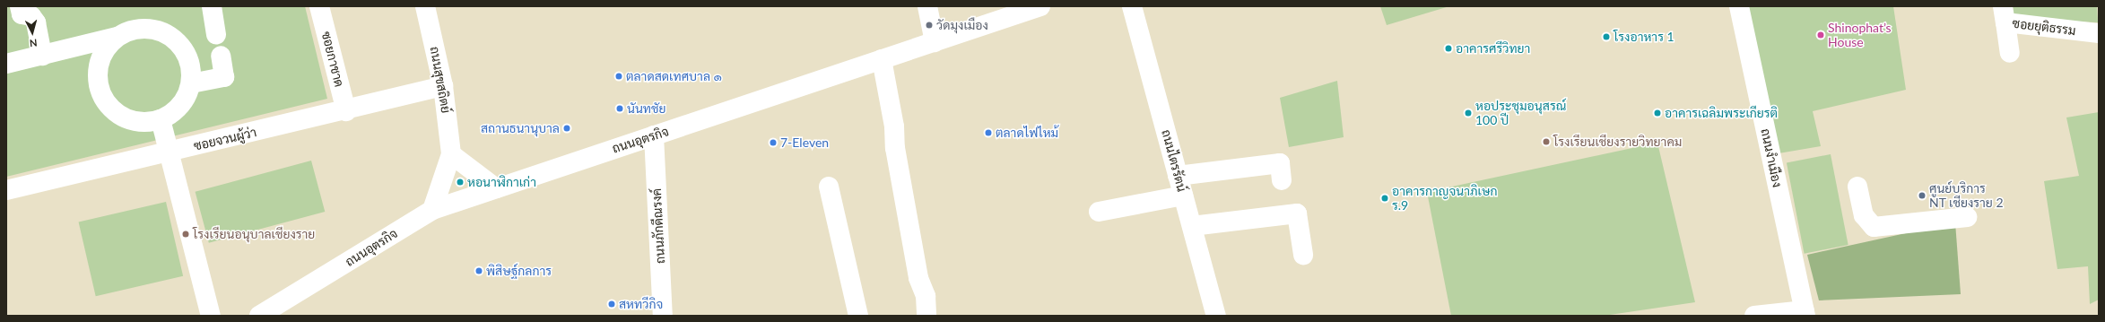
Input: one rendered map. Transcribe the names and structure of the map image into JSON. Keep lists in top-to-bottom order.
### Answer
{
  "streets": {
    "street": [
      "ซอยยุติธรรม",
      "ซอยกาชาด",
      "ถนนสุขสถิตย์",
      "ซอยจวนผู้ว่า",
      "ถนนอุตรกิจ",
      "ถนนงำเมือง",
      "ถนนไตรรัตน์",
      "ถนนภักดีณรงค์"
    ]
  },
  "crossings": [
    ["ซอยกาชาด", "ซอยจวนผู้ว่า"],
    ["ถนนสุขสถิตย์", "ซอยจวนผู้ว่า"],
    ["ถนนสุขสถิตย์", "ถนนอุตรกิจ"],
    ["ถนนอุตรกิจ", "ถนนภักดีณรงค์"]
  ],
  "places": [
    "วัดมุงเมือง",
    "Shinophat’s House",
    "โรงอาหาร 1",
    "อาคารศรีวิทยา",
    "ตลาดสดเทศบาล ๑",
    "นันทชัย",
    "หอประชุมอนุสรณ์ 100 ปี",
    "อาคารเฉลิมพระเกียรติ",
    "สถานธนานุบาล",
    "ตลาดไฟไหม้",
    "โรงเรียนเชียงรายวิทยาคม",
    "7-Eleven",
    "หอนาฬิกาเก่า",
    "ศูนย์บริการ NT เชียงราย 2",
    "อาคารกาญจนาภิเษก ร.9",
    "โรงเรียนอนุบาลเชียงราย",
    "พิสิษฐ์กลการ",
    "สหทวีกิจ"
  ],
  "north": "bottom"
}
